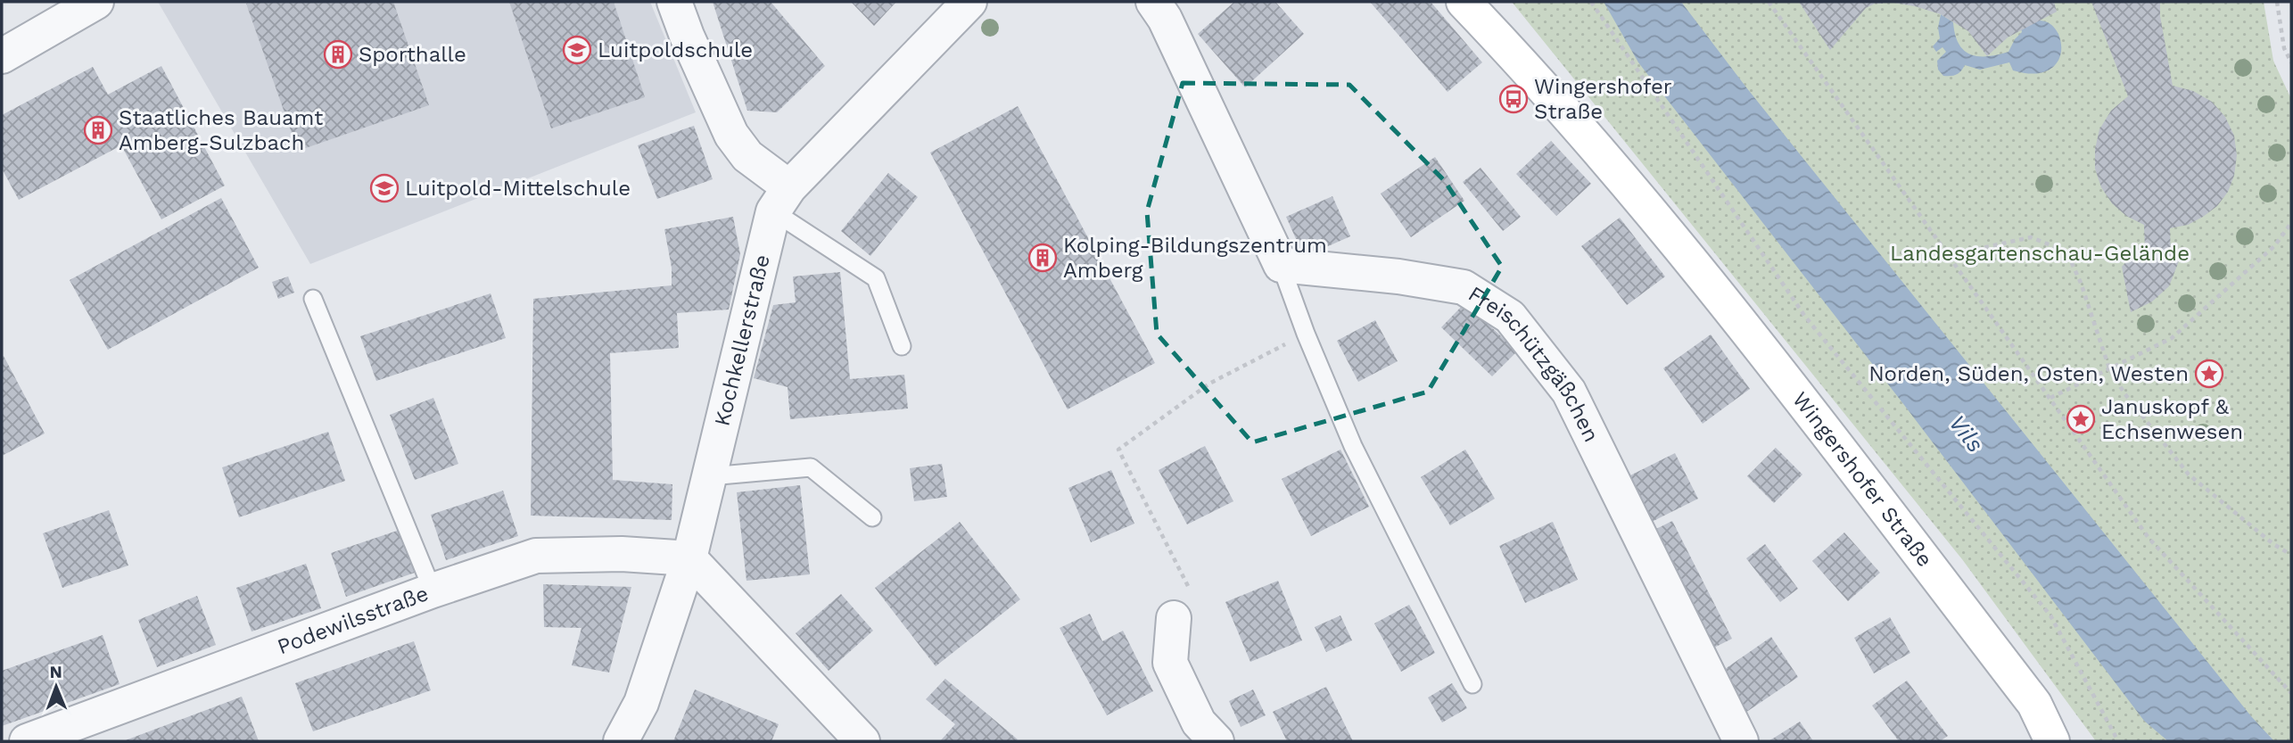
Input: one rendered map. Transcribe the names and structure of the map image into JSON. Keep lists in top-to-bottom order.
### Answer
{
  "streets": {
    "street": [
      "Kochkellerstraße",
      "Freischützgäßchen",
      "Wingershofer Straße",
      "Podewilsstraße"
    ]
  },
  "crossings": [
    ["Kochkellerstraße", "Podewilsstraße"]
  ],
  "water": ["Vils"],
  "parks": ["Landesgartenschau-Gelände"],
  "places": {
    "school or university": ["Luitpoldschule", "Luitpold-Mittelschule"],
    "building": ["Sporthalle", "Staatliches Bauamt Amberg-Sulzbach", "Kolping-Bildungszentrum Amberg"],
    "bus stop": ["Wingershofer Straße"],
    "place": ["Norden, Süden, Osten, Westen", "Januskopf & Echsenwesen"]
  },
  "north": "top"
}
